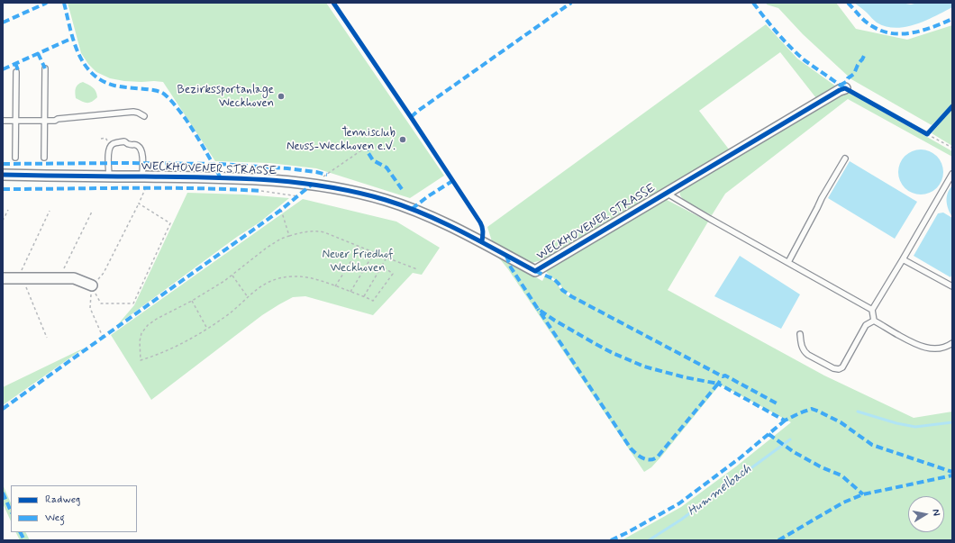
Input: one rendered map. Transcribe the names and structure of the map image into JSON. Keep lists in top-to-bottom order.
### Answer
{
  "streets": {
    "street": ["WECKHOVENER STRASSE"]
  },
  "water": ["Hummelbach"],
  "parks": ["Neuer Friedhof Weckhoven"],
  "places": ["Bezirkssportanlage Weckhoven", "Tennisclub Neuss-Weckhoven e.V."],
  "legend": ["Radweg", "Weg"],
  "north": "right"
}
